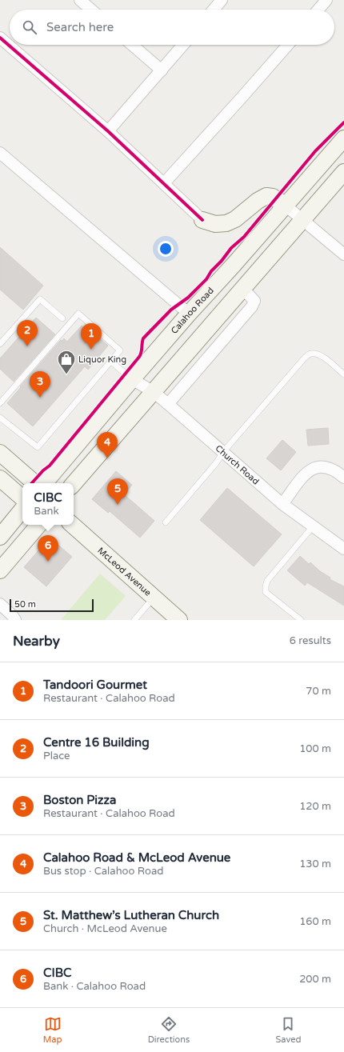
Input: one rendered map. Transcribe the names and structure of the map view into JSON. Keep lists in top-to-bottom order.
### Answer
{
  "streets": {
    "main road": ["Calahoo Road", "McLeod Avenue"],
    "street": ["Church Road"]
  },
  "crossings": [
    ["Calahoo Road", "Church Road"]
  ],
  "places": {
    "shop": ["Liquor King"]
  },
  "scale_bar": "50 m",
  "page": {
    "search": "Search here",
    "pins": [
      "2",
      "1",
      "3",
      "4",
      "5",
      "6"
    ],
    "popup": ["CIBC", "Bank"],
    "scale": "50 m",
    "heading": ["Nearby", "6 results"],
    "list": [
      {
        "mark": "1",
        "name": "Tandoori Gourmet",
        "note": "Restaurant · Calahoo Road",
        "value": "70 m"
      },
      {
        "mark": "2",
        "name": "Centre 16 Building",
        "note": "Place",
        "value": "100 m"
      },
      {
        "mark": "3",
        "name": "Boston Pizza",
        "note": "Restaurant · Calahoo Road",
        "value": "120 m"
      },
      {
        "mark": "4",
        "name": "Calahoo Road & McLeod Avenue",
        "note": "Bus stop · Calahoo Road",
        "value": "130 m"
      },
      {
        "mark": "5",
        "name": "St. Matthew’s Lutheran Church",
        "note": "Church · McLeod Avenue",
        "value": "160 m"
      },
      {
        "mark": "6",
        "name": "CIBC",
        "note": "Bank · Calahoo Road",
        "value": "200 m"
      }
    ],
    "nav": ["Map", "Directions", "Saved"]
  }
}
